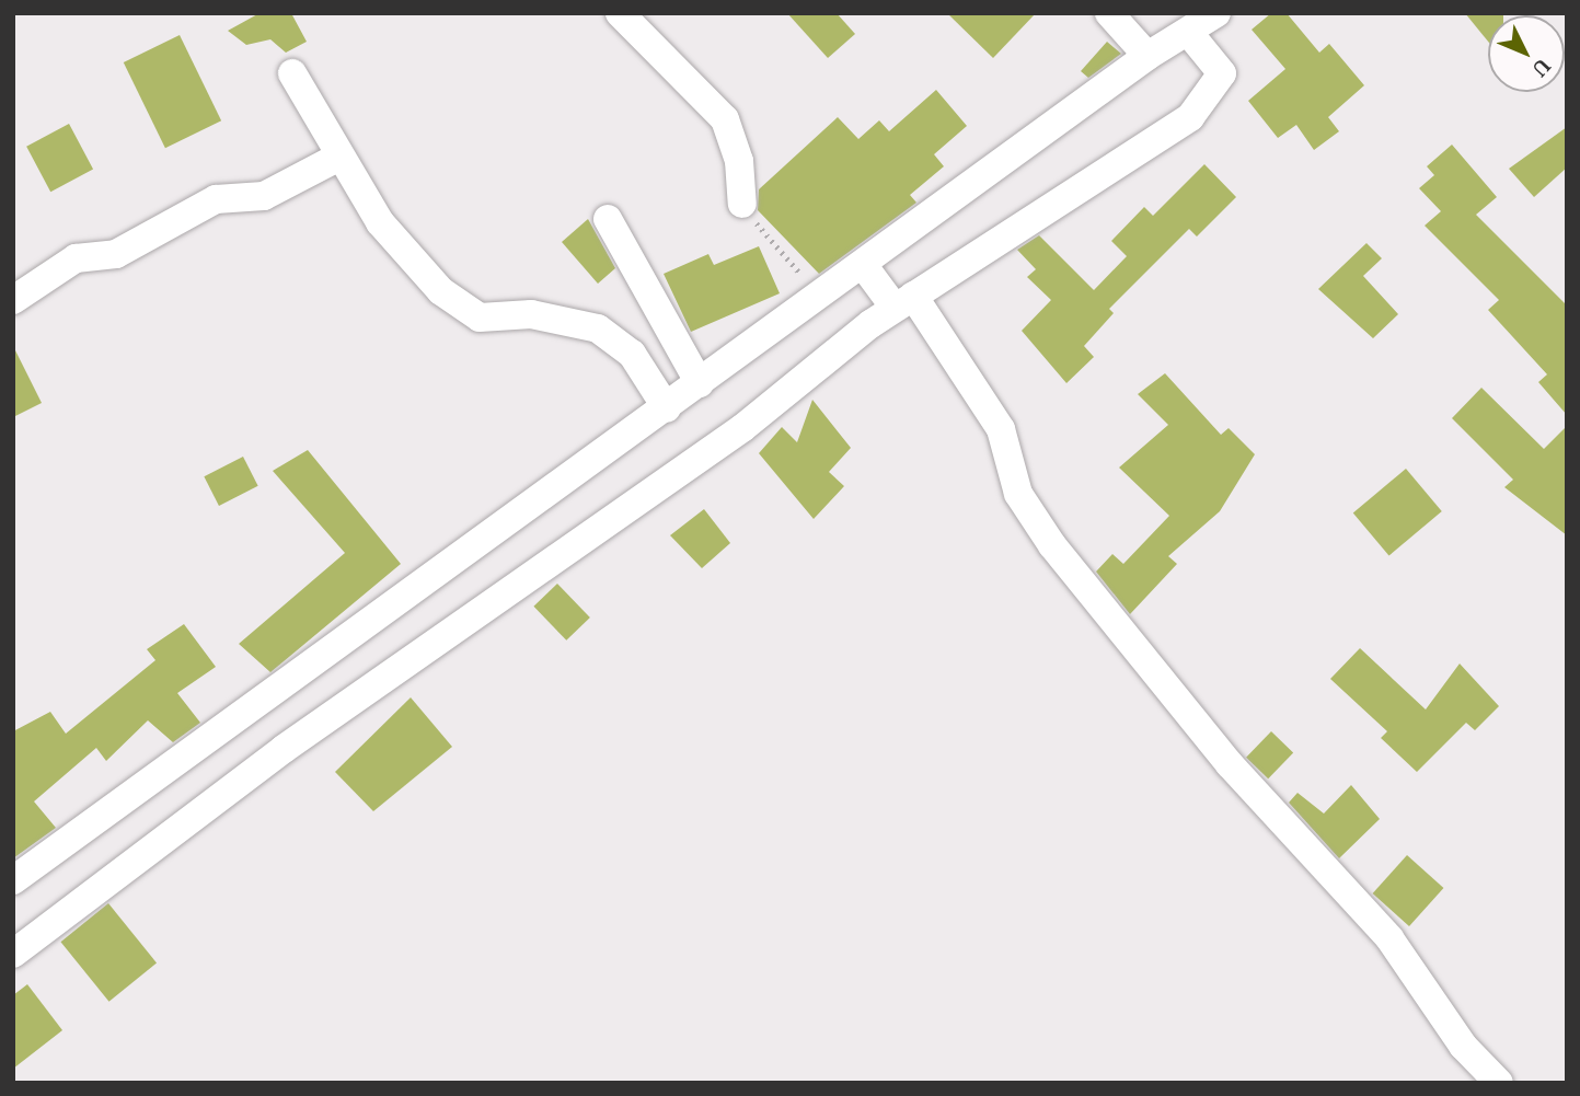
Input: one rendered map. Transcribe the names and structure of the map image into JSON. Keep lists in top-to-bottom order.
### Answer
{
  "north": "bottom right"
}
